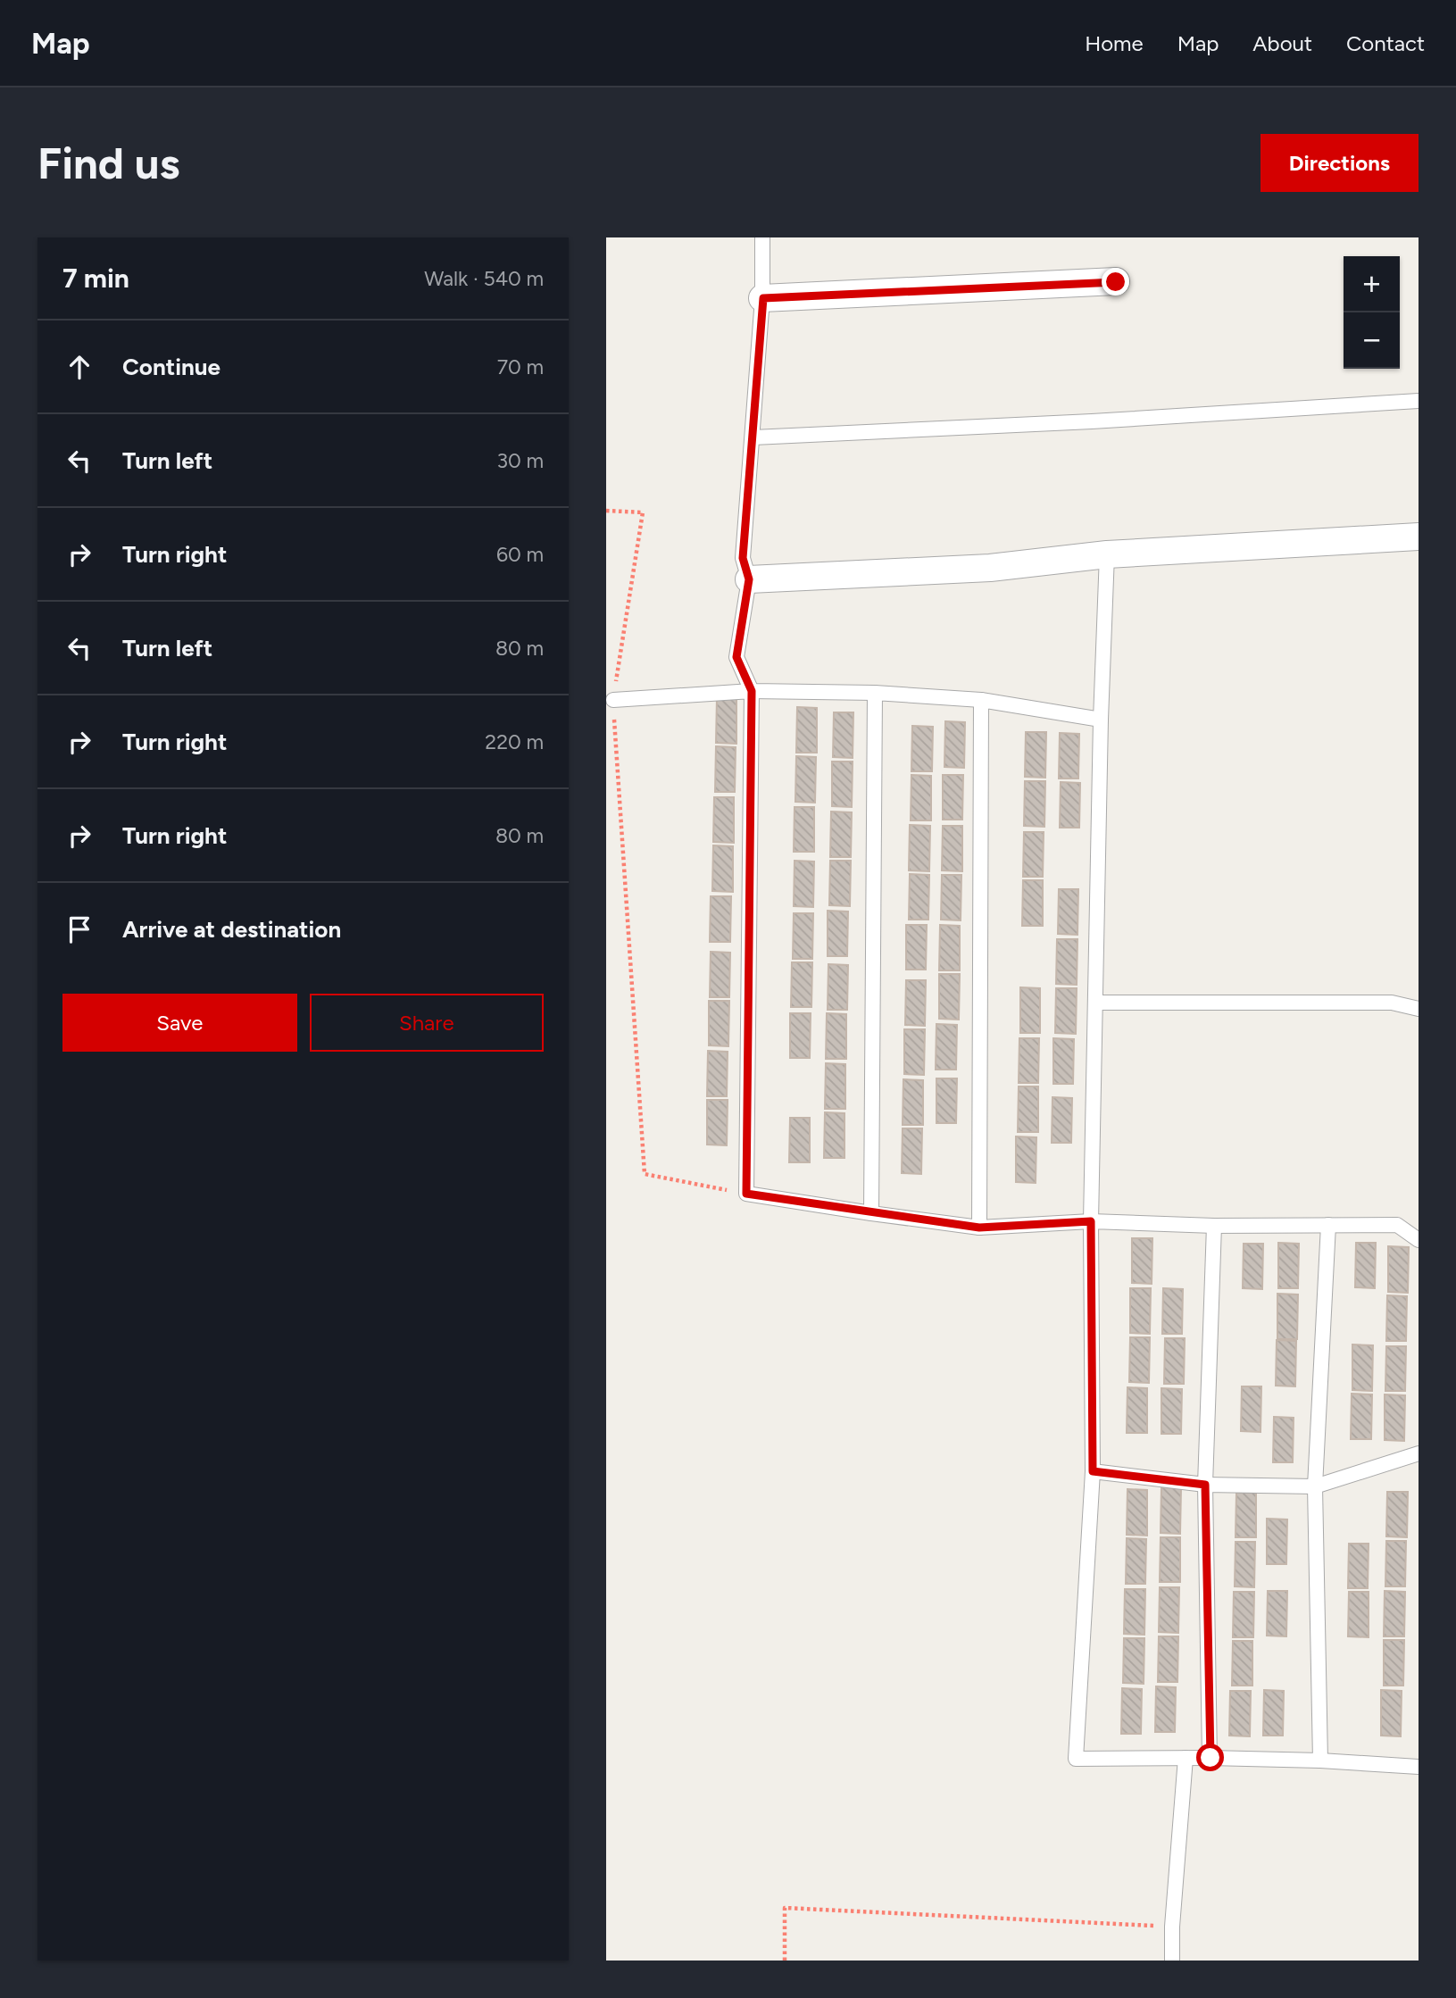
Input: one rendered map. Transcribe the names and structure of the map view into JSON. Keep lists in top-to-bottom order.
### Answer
{
  "page": {
    "header": "Map",
    "nav": [
      "Home",
      "Map",
      "About",
      "Contact"
    ],
    "buttons": [
      "Directions",
      ["Save", "Share"]
    ],
    "title": "Find us",
    "heading": ["7 min", "Walk · 540 m"],
    "map_buttons": ["+", "−"],
    "list": [
      ["Continue", "70 m"],
      ["Turn left", "30 m"],
      ["Turn right", "60 m"],
      ["Turn left", "80 m"],
      ["Turn right", "220 m"],
      ["Turn right", "80 m"],
      "Arrive at destination"
    ]
  }
}
